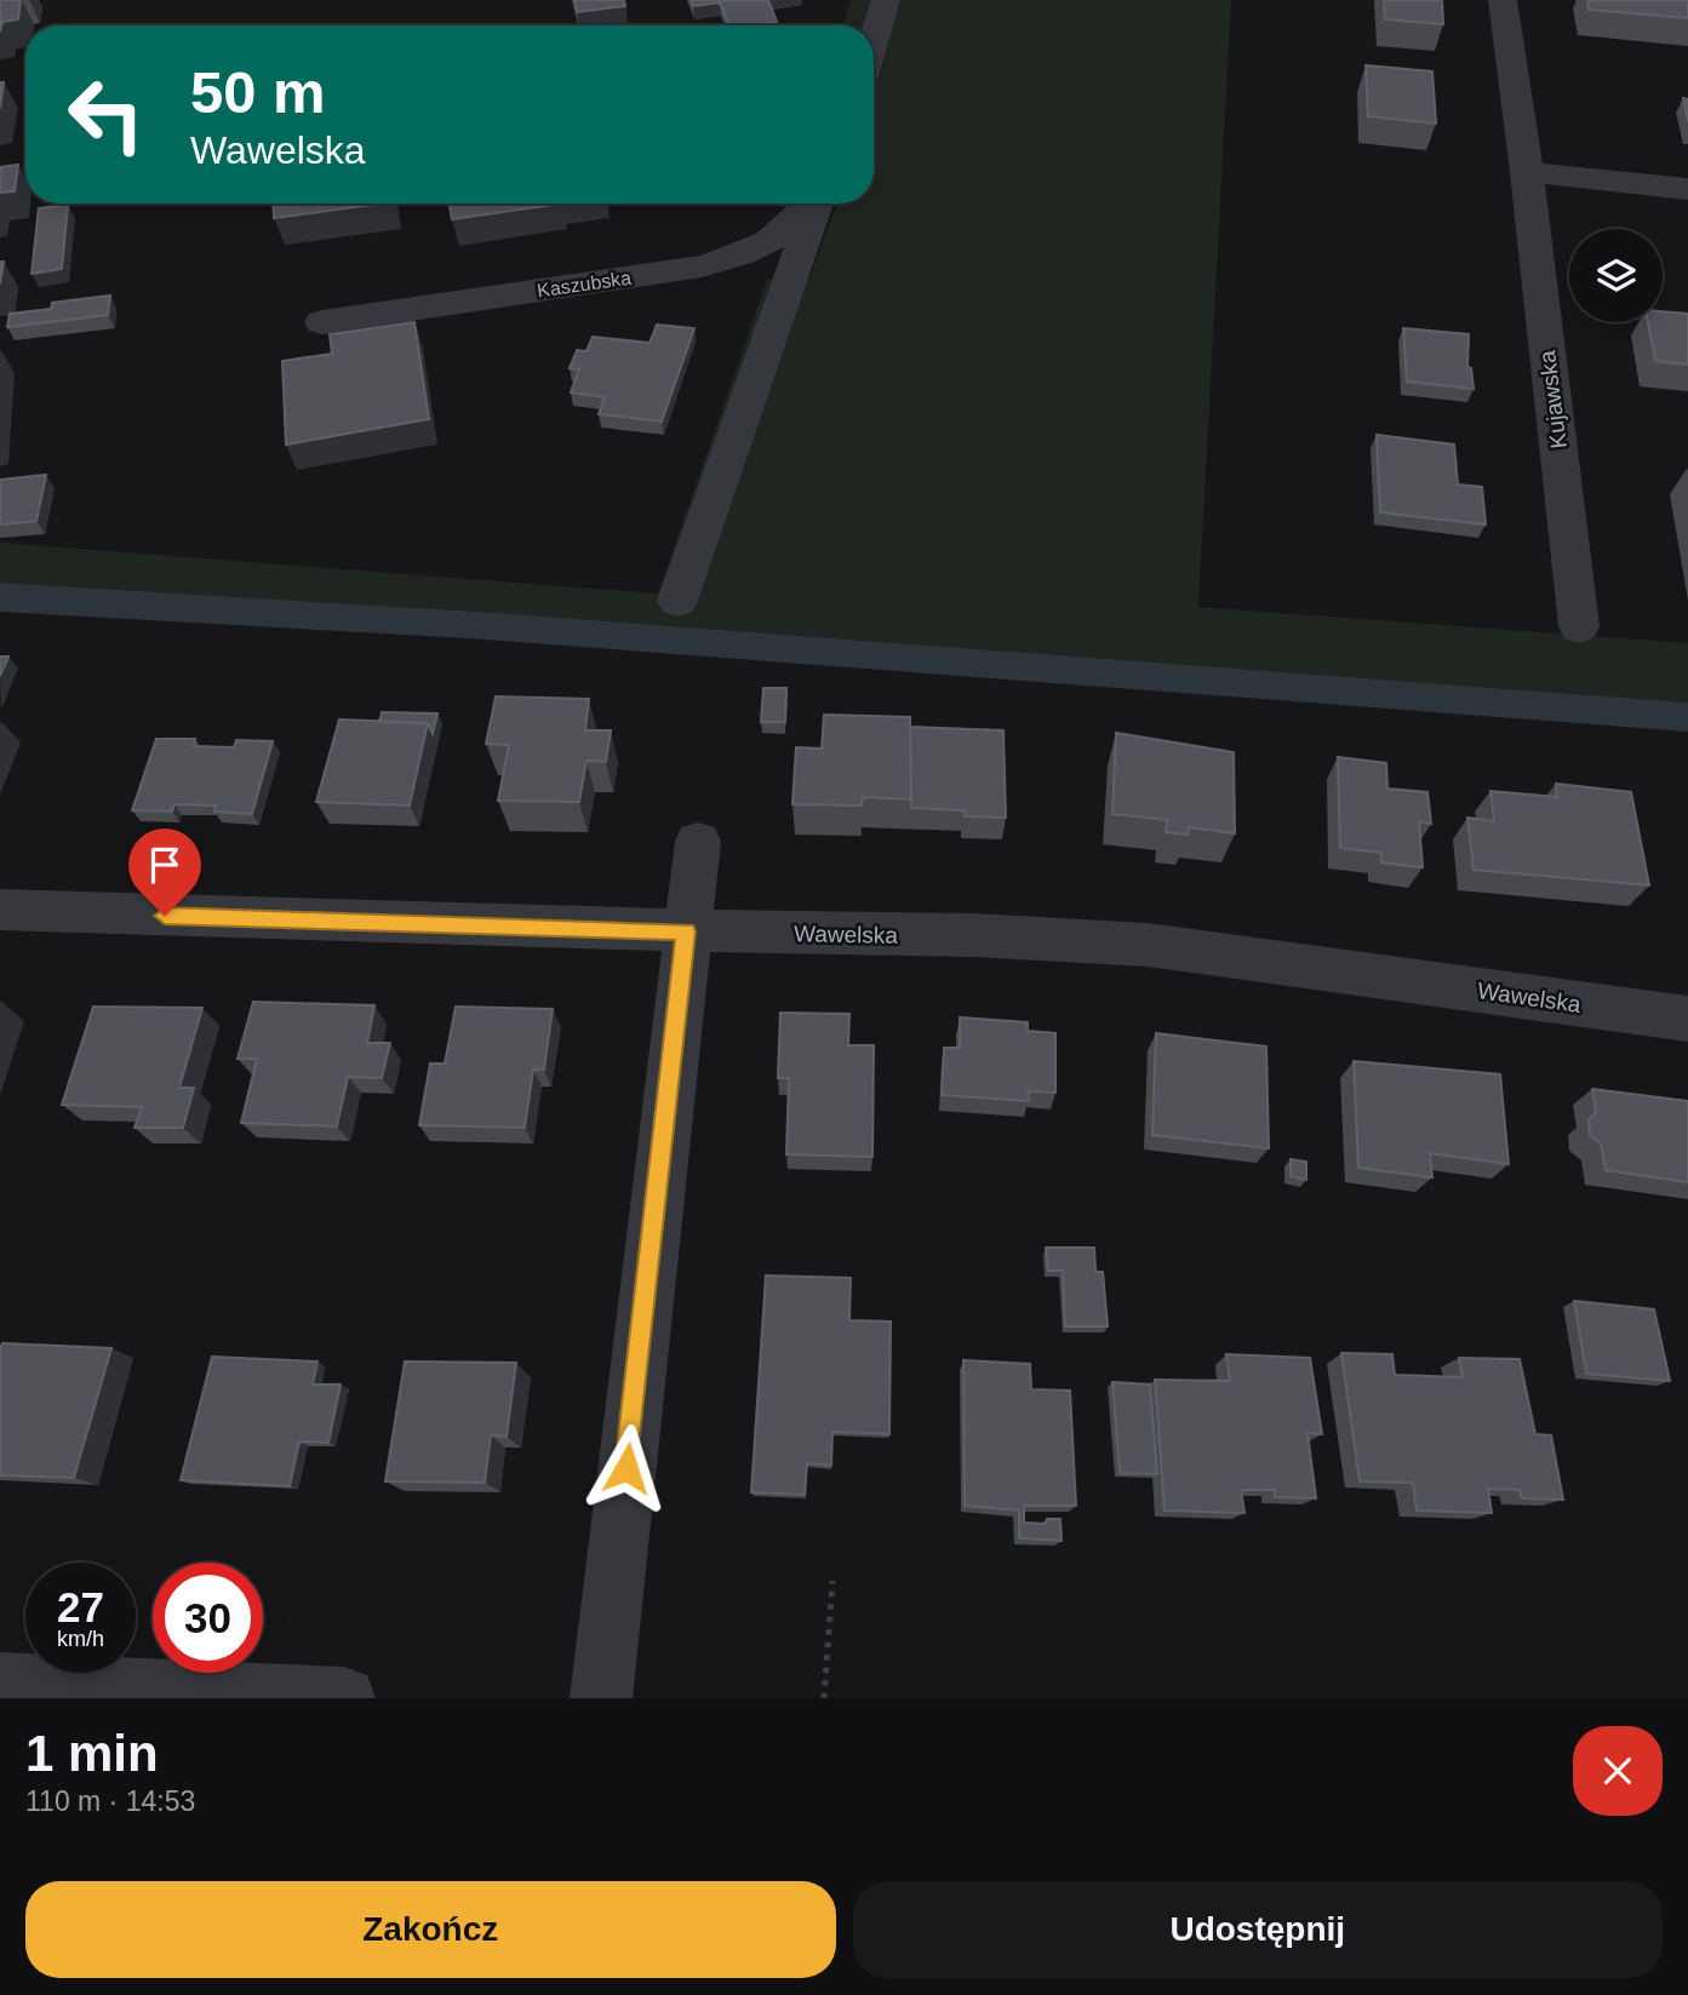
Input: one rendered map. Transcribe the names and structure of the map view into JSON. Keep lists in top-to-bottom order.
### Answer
{
  "streets": {
    "street": ["Kaszubska", "Kujawska", "Wawelska"]
  },
  "page": {
    "turn": ["50 m", "Wawelska"],
    "speed": "27 km/h",
    "limit": "30",
    "heading": ["1 min", "110 m · 14:53"],
    "buttons": ["Zakończ", "Udostępnij"]
  }
}
